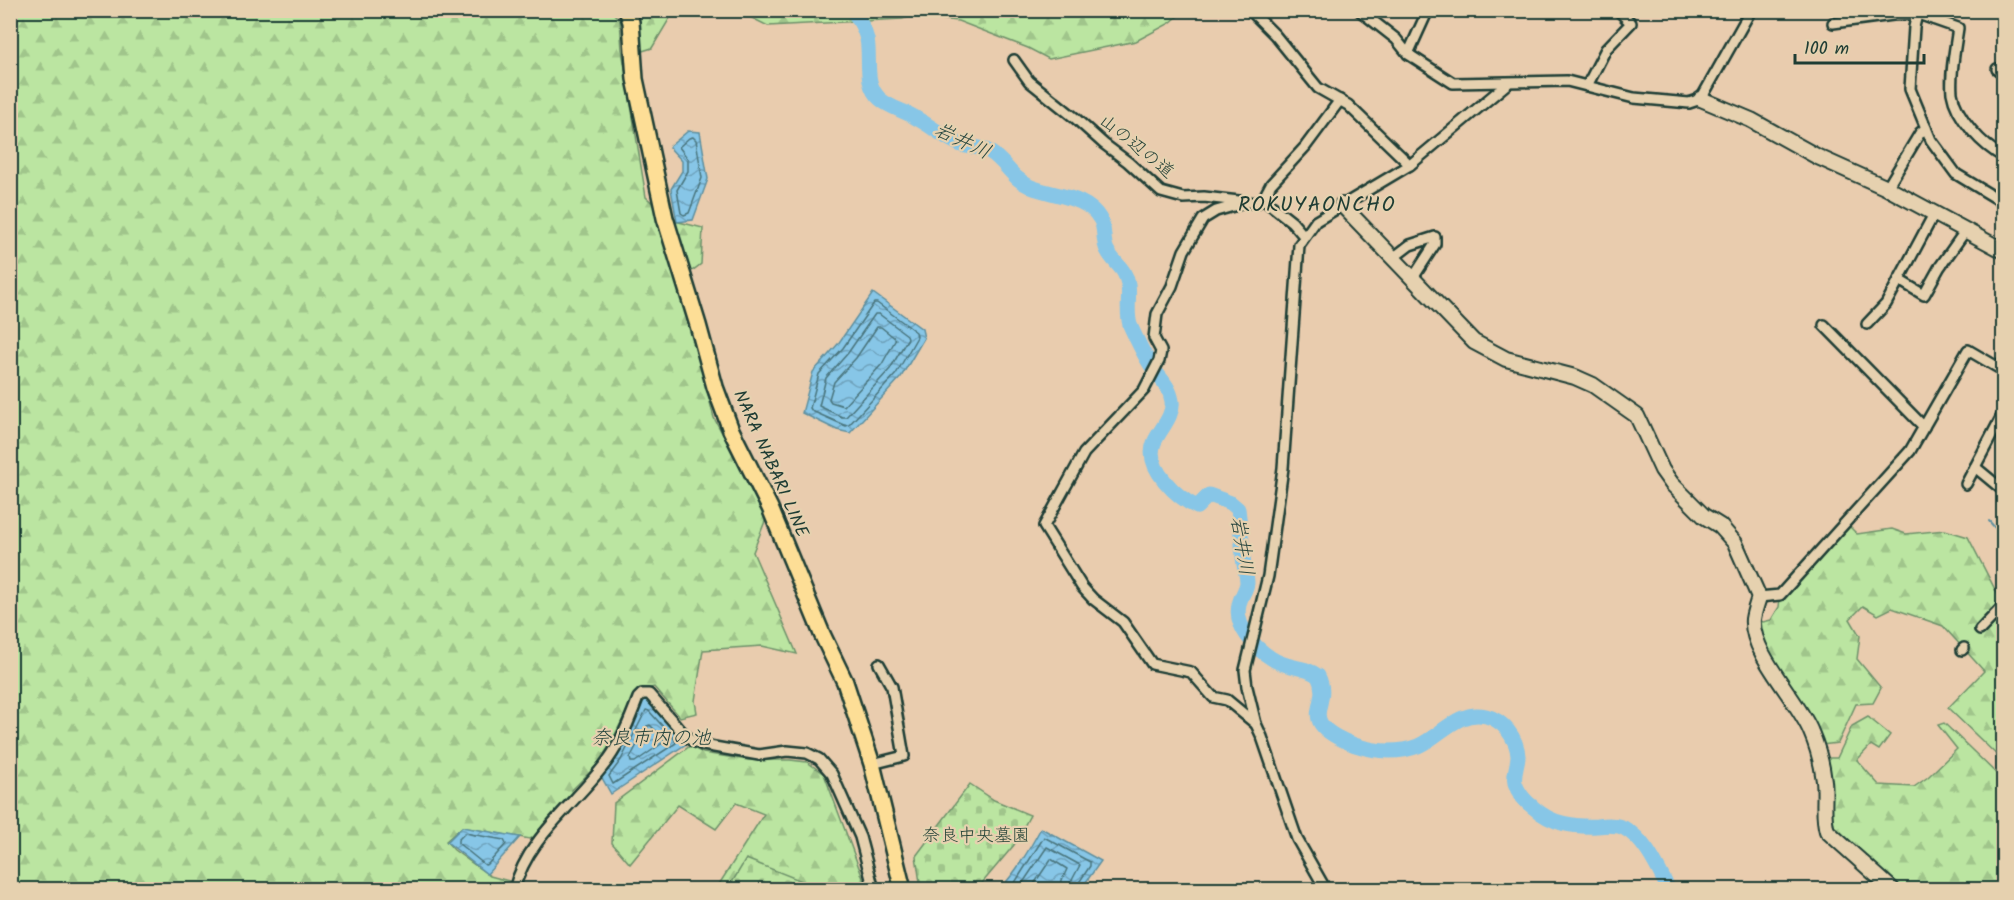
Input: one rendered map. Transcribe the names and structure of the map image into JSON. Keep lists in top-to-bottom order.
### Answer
{
  "streets": {
    "main road": ["NARA NABARI LINE"],
    "street": ["山の辺の道"]
  },
  "districts": ["ROKUYAONCHO"],
  "water": ["岩井川", "奈良市内の池"],
  "parks": ["奈良中央墓園"],
  "scale_bar": "100 m"
}
